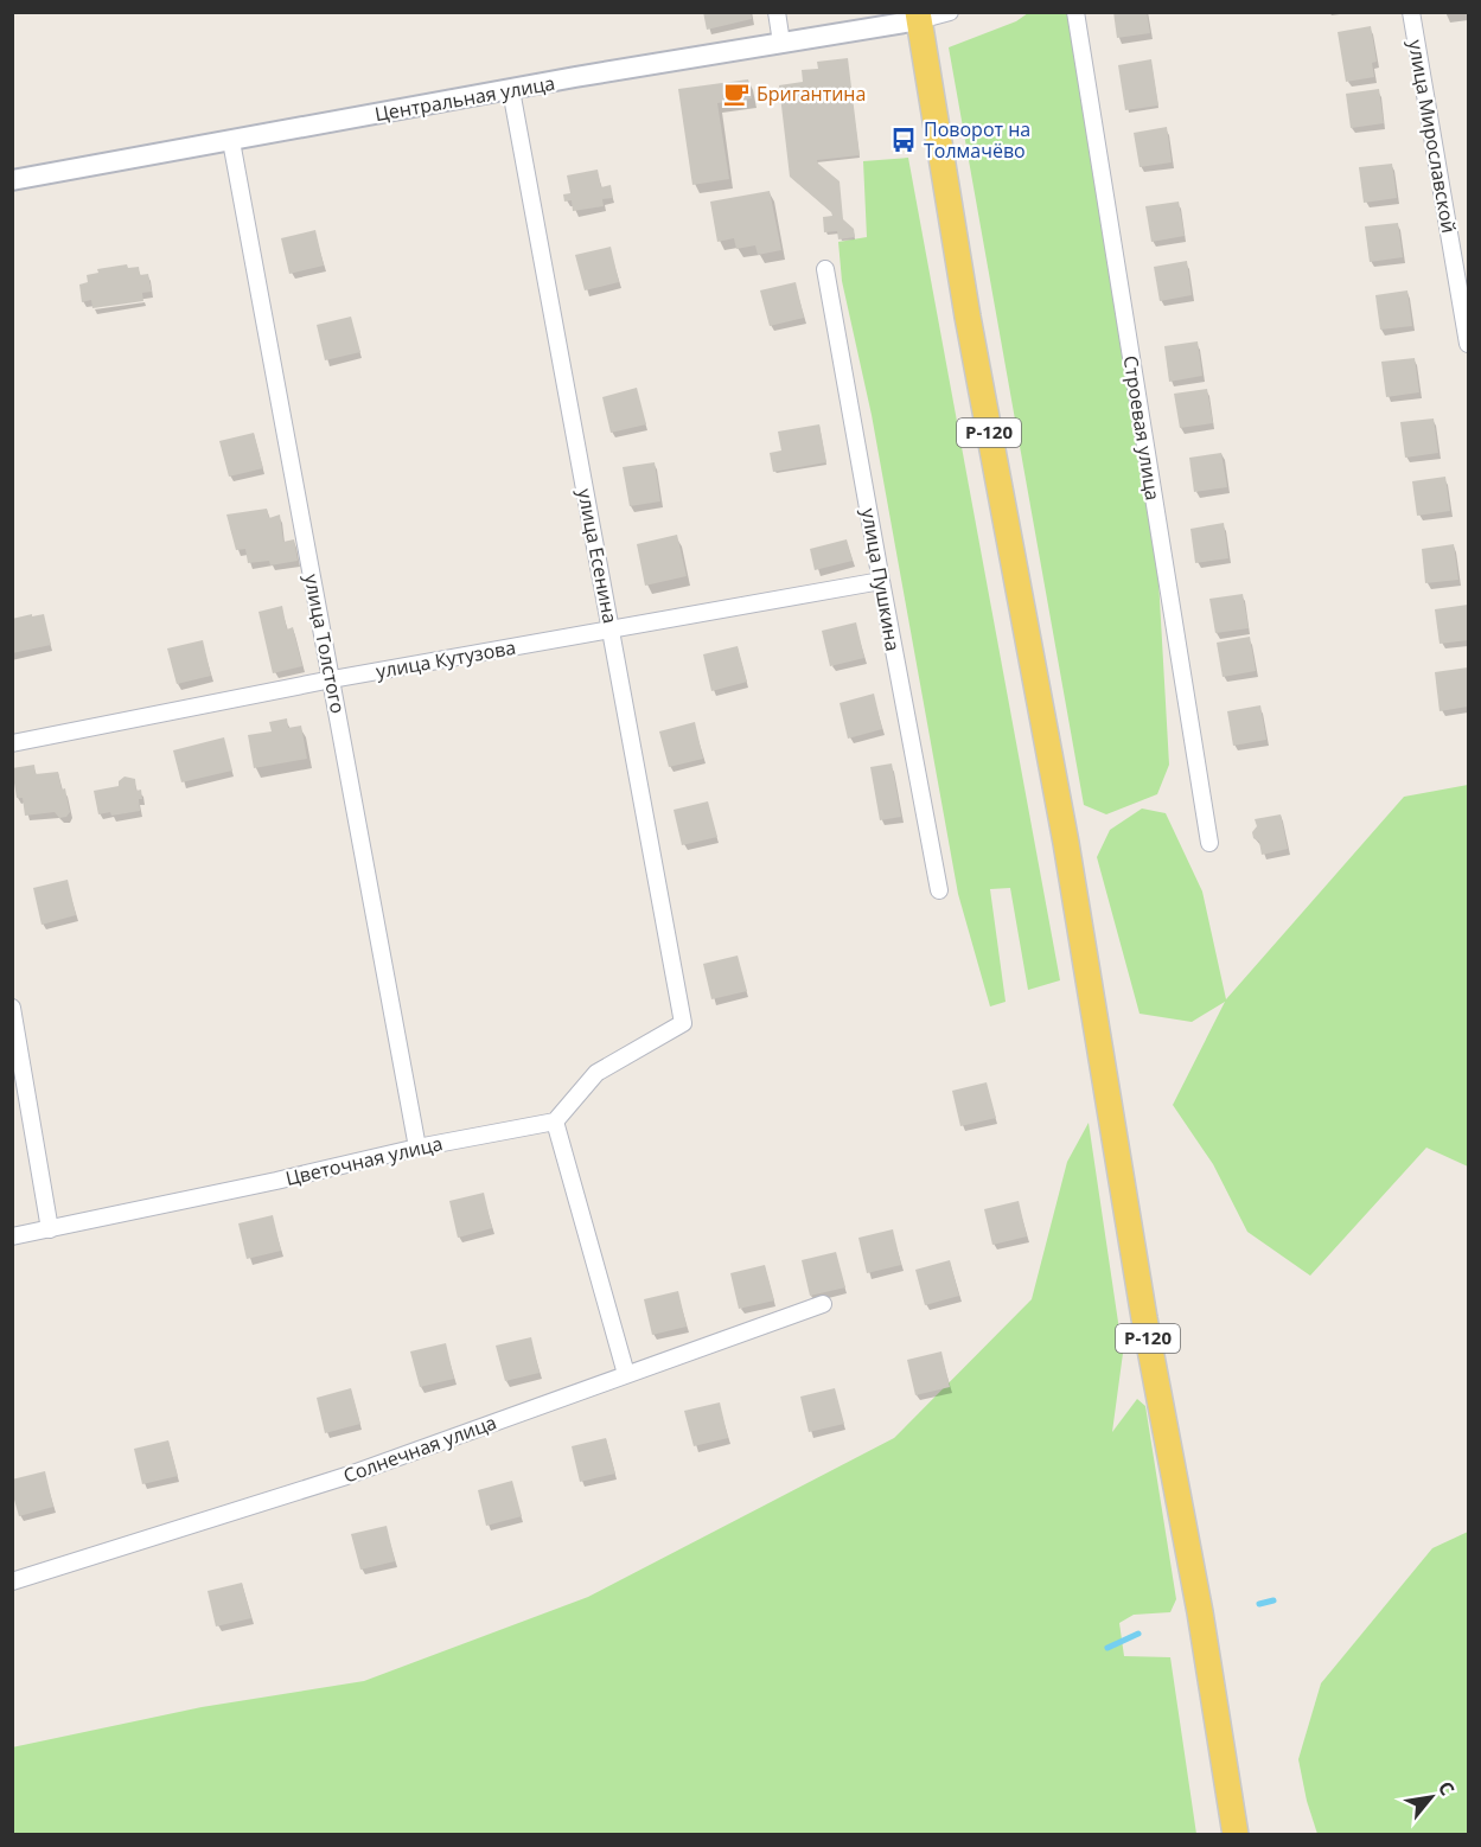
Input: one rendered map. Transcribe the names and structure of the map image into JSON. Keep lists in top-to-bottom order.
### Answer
{
  "streets": {
    "main road": ["Р-120"],
    "street": [
      "Центральная улица",
      "улица Мирославской",
      "Строевая улица",
      "улица Есенина",
      "улица Пушкина",
      "улица Толстого",
      "улица Кутузова",
      "Цветочная улица",
      "Солнечная улица"
    ]
  },
  "crossings": [
    ["Центральная улица", "Р-120"],
    ["Центральная улица", "улица Есенина"],
    ["Центральная улица", "улица Толстого"],
    ["улица Есенина", "улица Кутузова"],
    ["улица Есенина", "Цветочная улица"],
    ["улица Пушкина", "улица Кутузова"],
    ["улица Толстого", "улица Кутузова"],
    ["улица Толстого", "Цветочная улица"]
  ],
  "places": {
    "cafe": ["Бригантина"],
    "bus stop": ["Поворот на Толмачёво"]
  },
  "north": "top right"
}
